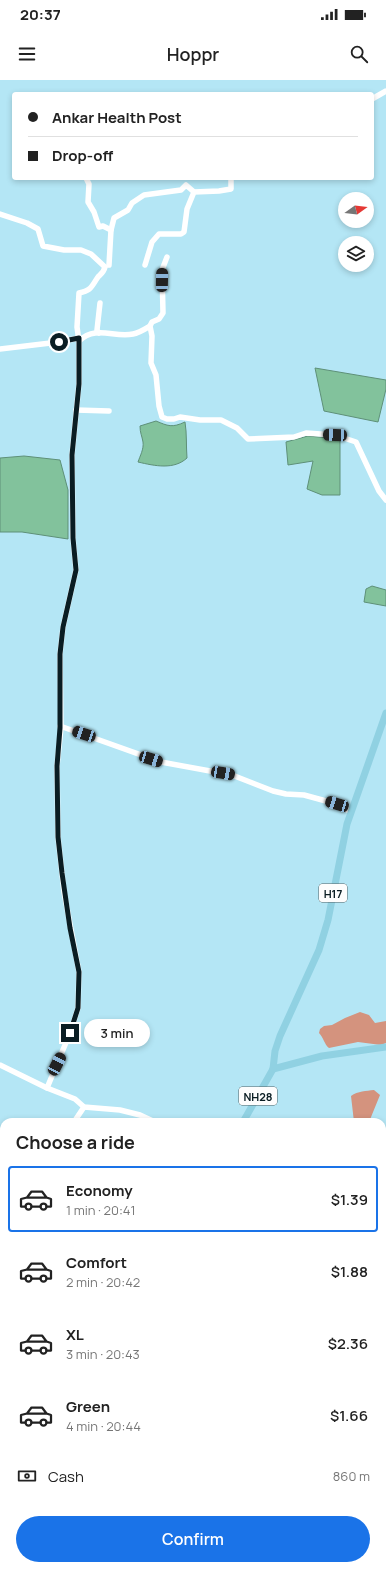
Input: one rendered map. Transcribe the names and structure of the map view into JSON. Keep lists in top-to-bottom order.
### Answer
{
  "streets": {
    "main road": ["H17", "NH28"]
  },
  "crossings": [
    ["H17", "NH28"]
  ],
  "north": "right",
  "page": {
    "status": "20:37",
    "header": "Hoppr",
    "banner": ["Ankar Health Post", "Drop-off"],
    "bubble": "3 min",
    "heading": "Choose a ride",
    "list": [
      {
        "name": "Economy",
        "note": "1 min · 20:41",
        "value": "$1.39"
      },
      {
        "name": "Comfort",
        "note": "2 min · 20:42",
        "value": "$1.88"
      },
      {
        "name": "XL",
        "note": "3 min · 20:43",
        "value": "$2.36"
      },
      {
        "name": "Green",
        "note": "4 min · 20:44",
        "value": "$1.66"
      }
    ],
    "pay": ["Cash", "860 m"],
    "buttons": "Confirm"
  }
}
